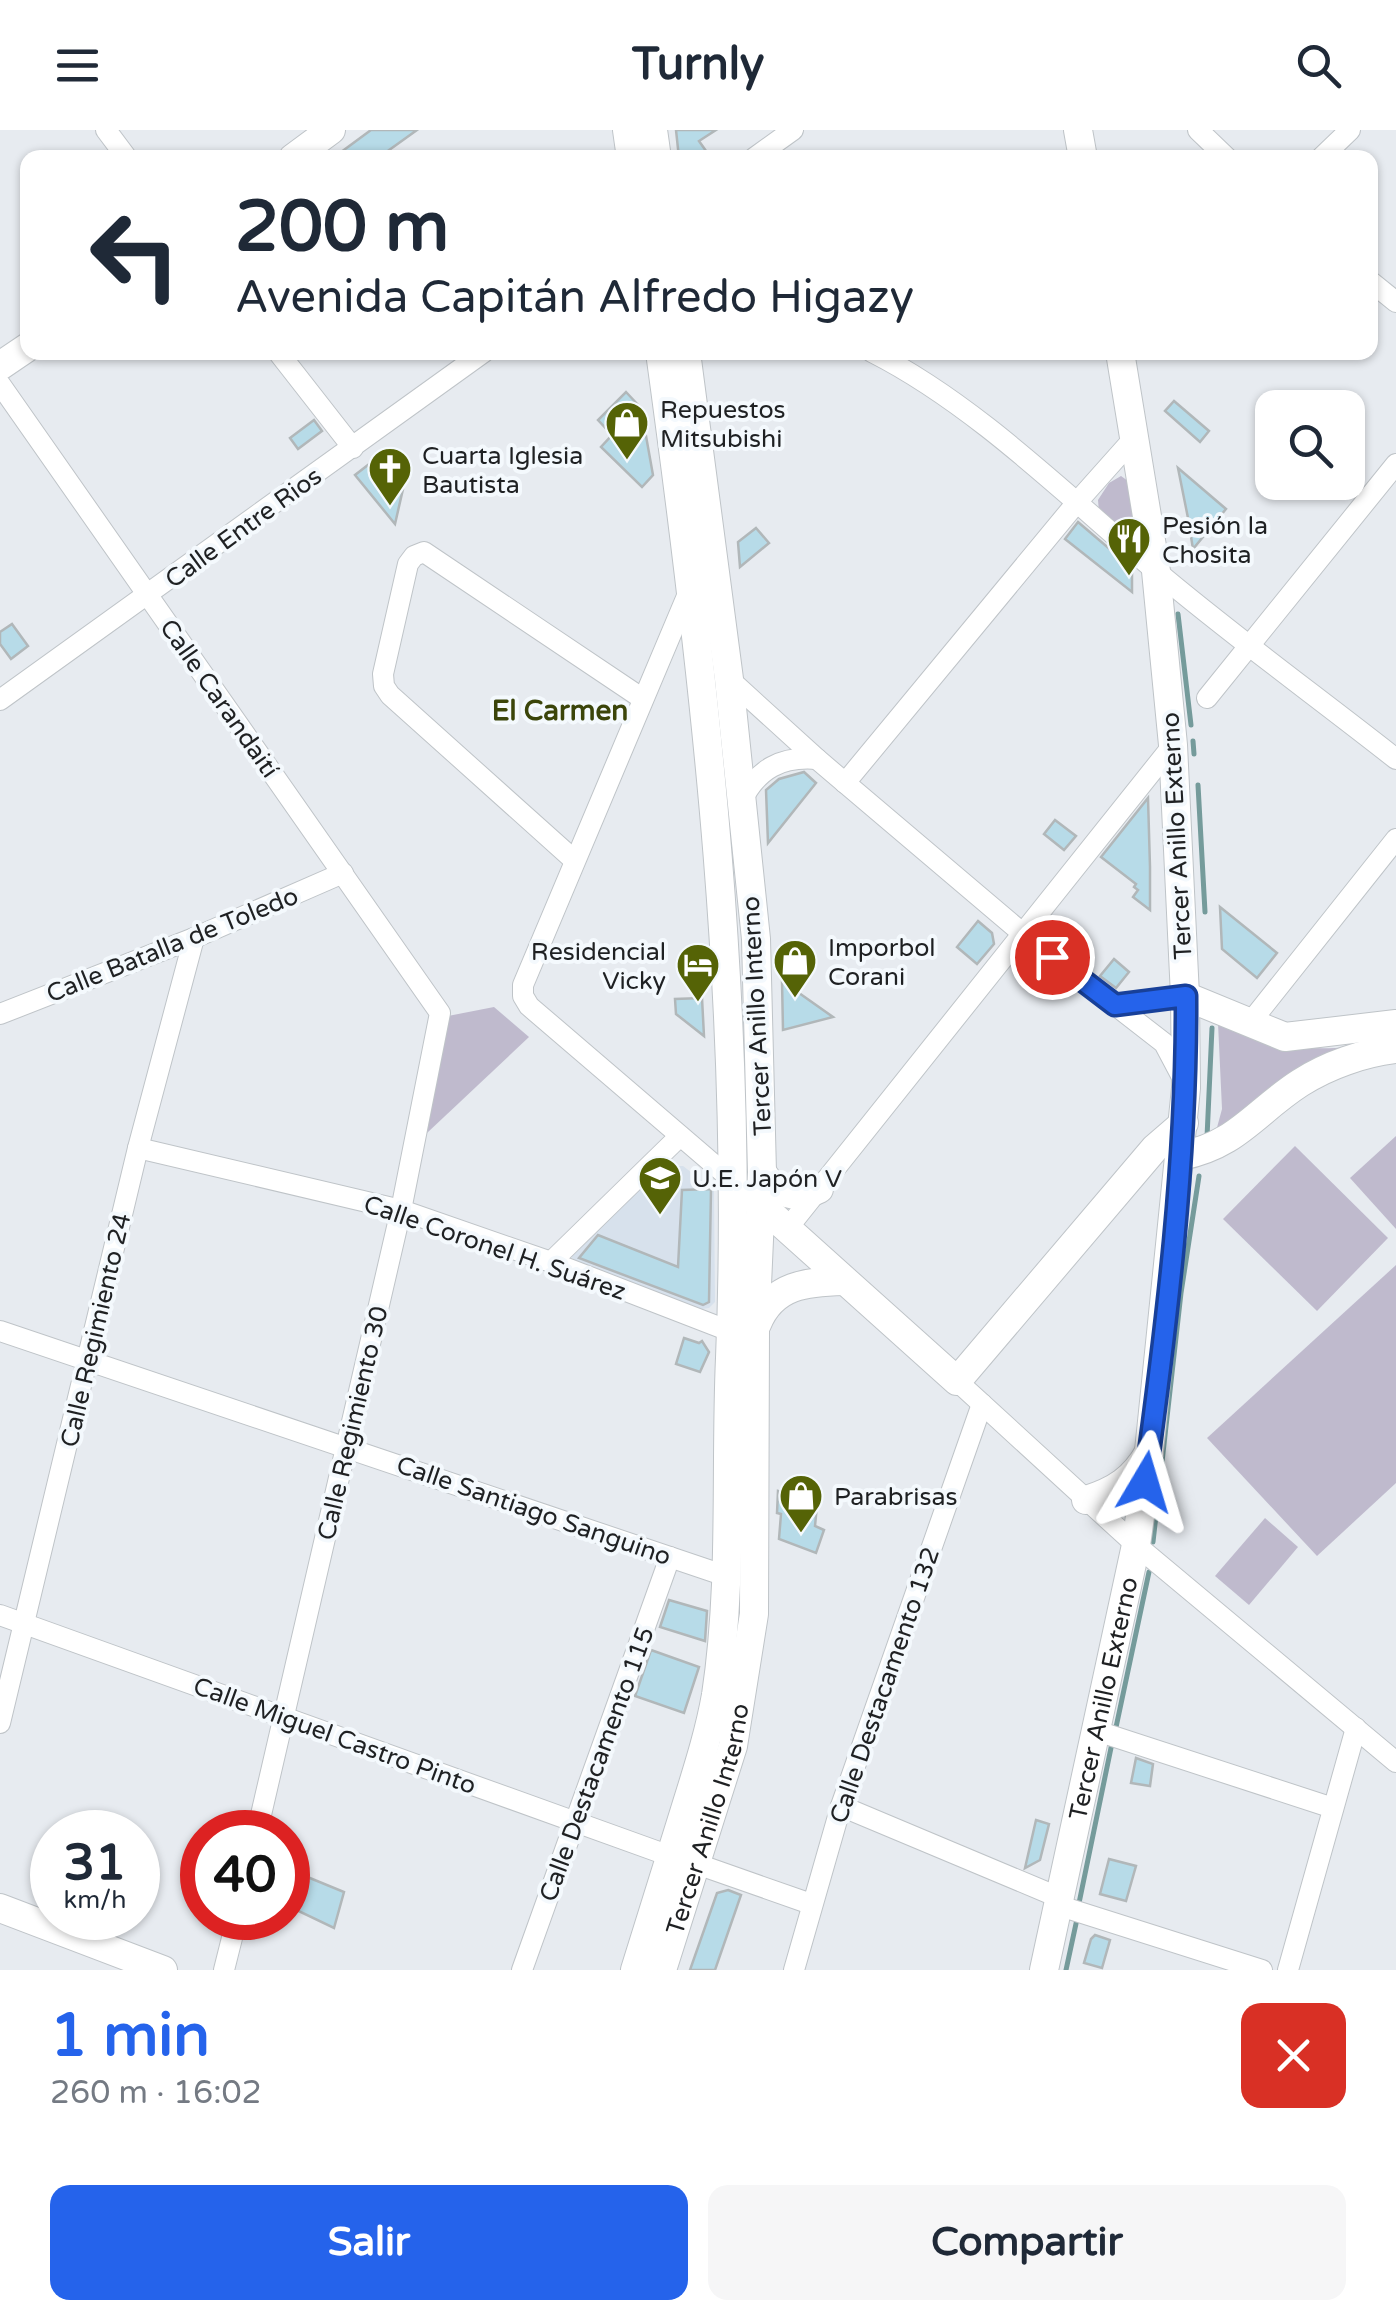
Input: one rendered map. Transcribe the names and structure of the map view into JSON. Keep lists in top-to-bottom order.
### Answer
{
  "streets": {
    "main road": ["Tercer Anillo Externo", "Tercer Anillo Interno"],
    "street": [
      "Calle Entre Rios",
      "Calle Carandaití",
      "Calle Batalla de Toledo",
      "Calle Coronel H. Suárez",
      "Calle Regimiento 24",
      "Calle Regimiento 30",
      "Calle Santiago Sanguino",
      "Calle Destacamento 132",
      "Calle Miguel Castro Pinto",
      "Calle Destacamento 115"
    ]
  },
  "crossings": [
    ["Calle Entre Rios", "Calle Carandaití"],
    ["Calle Carandaití", "Calle Batalla de Toledo"],
    ["Calle Carandaití", "Calle Regimiento 30"],
    ["Calle Batalla de Toledo", "Calle Regimiento 24"],
    ["Tercer Anillo Interno", "Calle Coronel H. Suárez"],
    ["Tercer Anillo Interno", "Calle Santiago Sanguino"],
    ["Tercer Anillo Interno", "Calle Miguel Castro Pinto"],
    ["Calle Coronel H. Suárez", "Calle Regimiento 24"],
    ["Calle Coronel H. Suárez", "Calle Regimiento 30"],
    ["Calle Regimiento 24", "Calle Santiago Sanguino"],
    ["Calle Regimiento 24", "Calle Miguel Castro Pinto"],
    ["Calle Regimiento 30", "Calle Santiago Sanguino"],
    ["Calle Regimiento 30", "Calle Miguel Castro Pinto"],
    ["Calle Santiago Sanguino", "Calle Destacamento 115"],
    ["Calle Destacamento 132", "Calle Miguel Castro Pinto"],
    ["Calle Miguel Castro Pinto", "Calle Destacamento 115"]
  ],
  "districts": ["El Carmen"],
  "places": {
    "shop": ["Repuestos Mitsubishi", "Imporbol Corani", "Parabrisas"],
    "church": ["Cuarta Iglesia Bautista"],
    "restaurant": ["Pesión la Chosita"],
    "hotel": ["Residencial Vicky"],
    "school or university": ["U.E. Japón V"]
  },
  "page": {
    "header": "Turnly",
    "turn": ["200 m", "Avenida Capitán Alfredo Higazy"],
    "speed": "31 km/h",
    "limit": "40",
    "heading": ["1 min", "260 m · 16:02"],
    "buttons": ["Salir", "Compartir"]
  }
}
